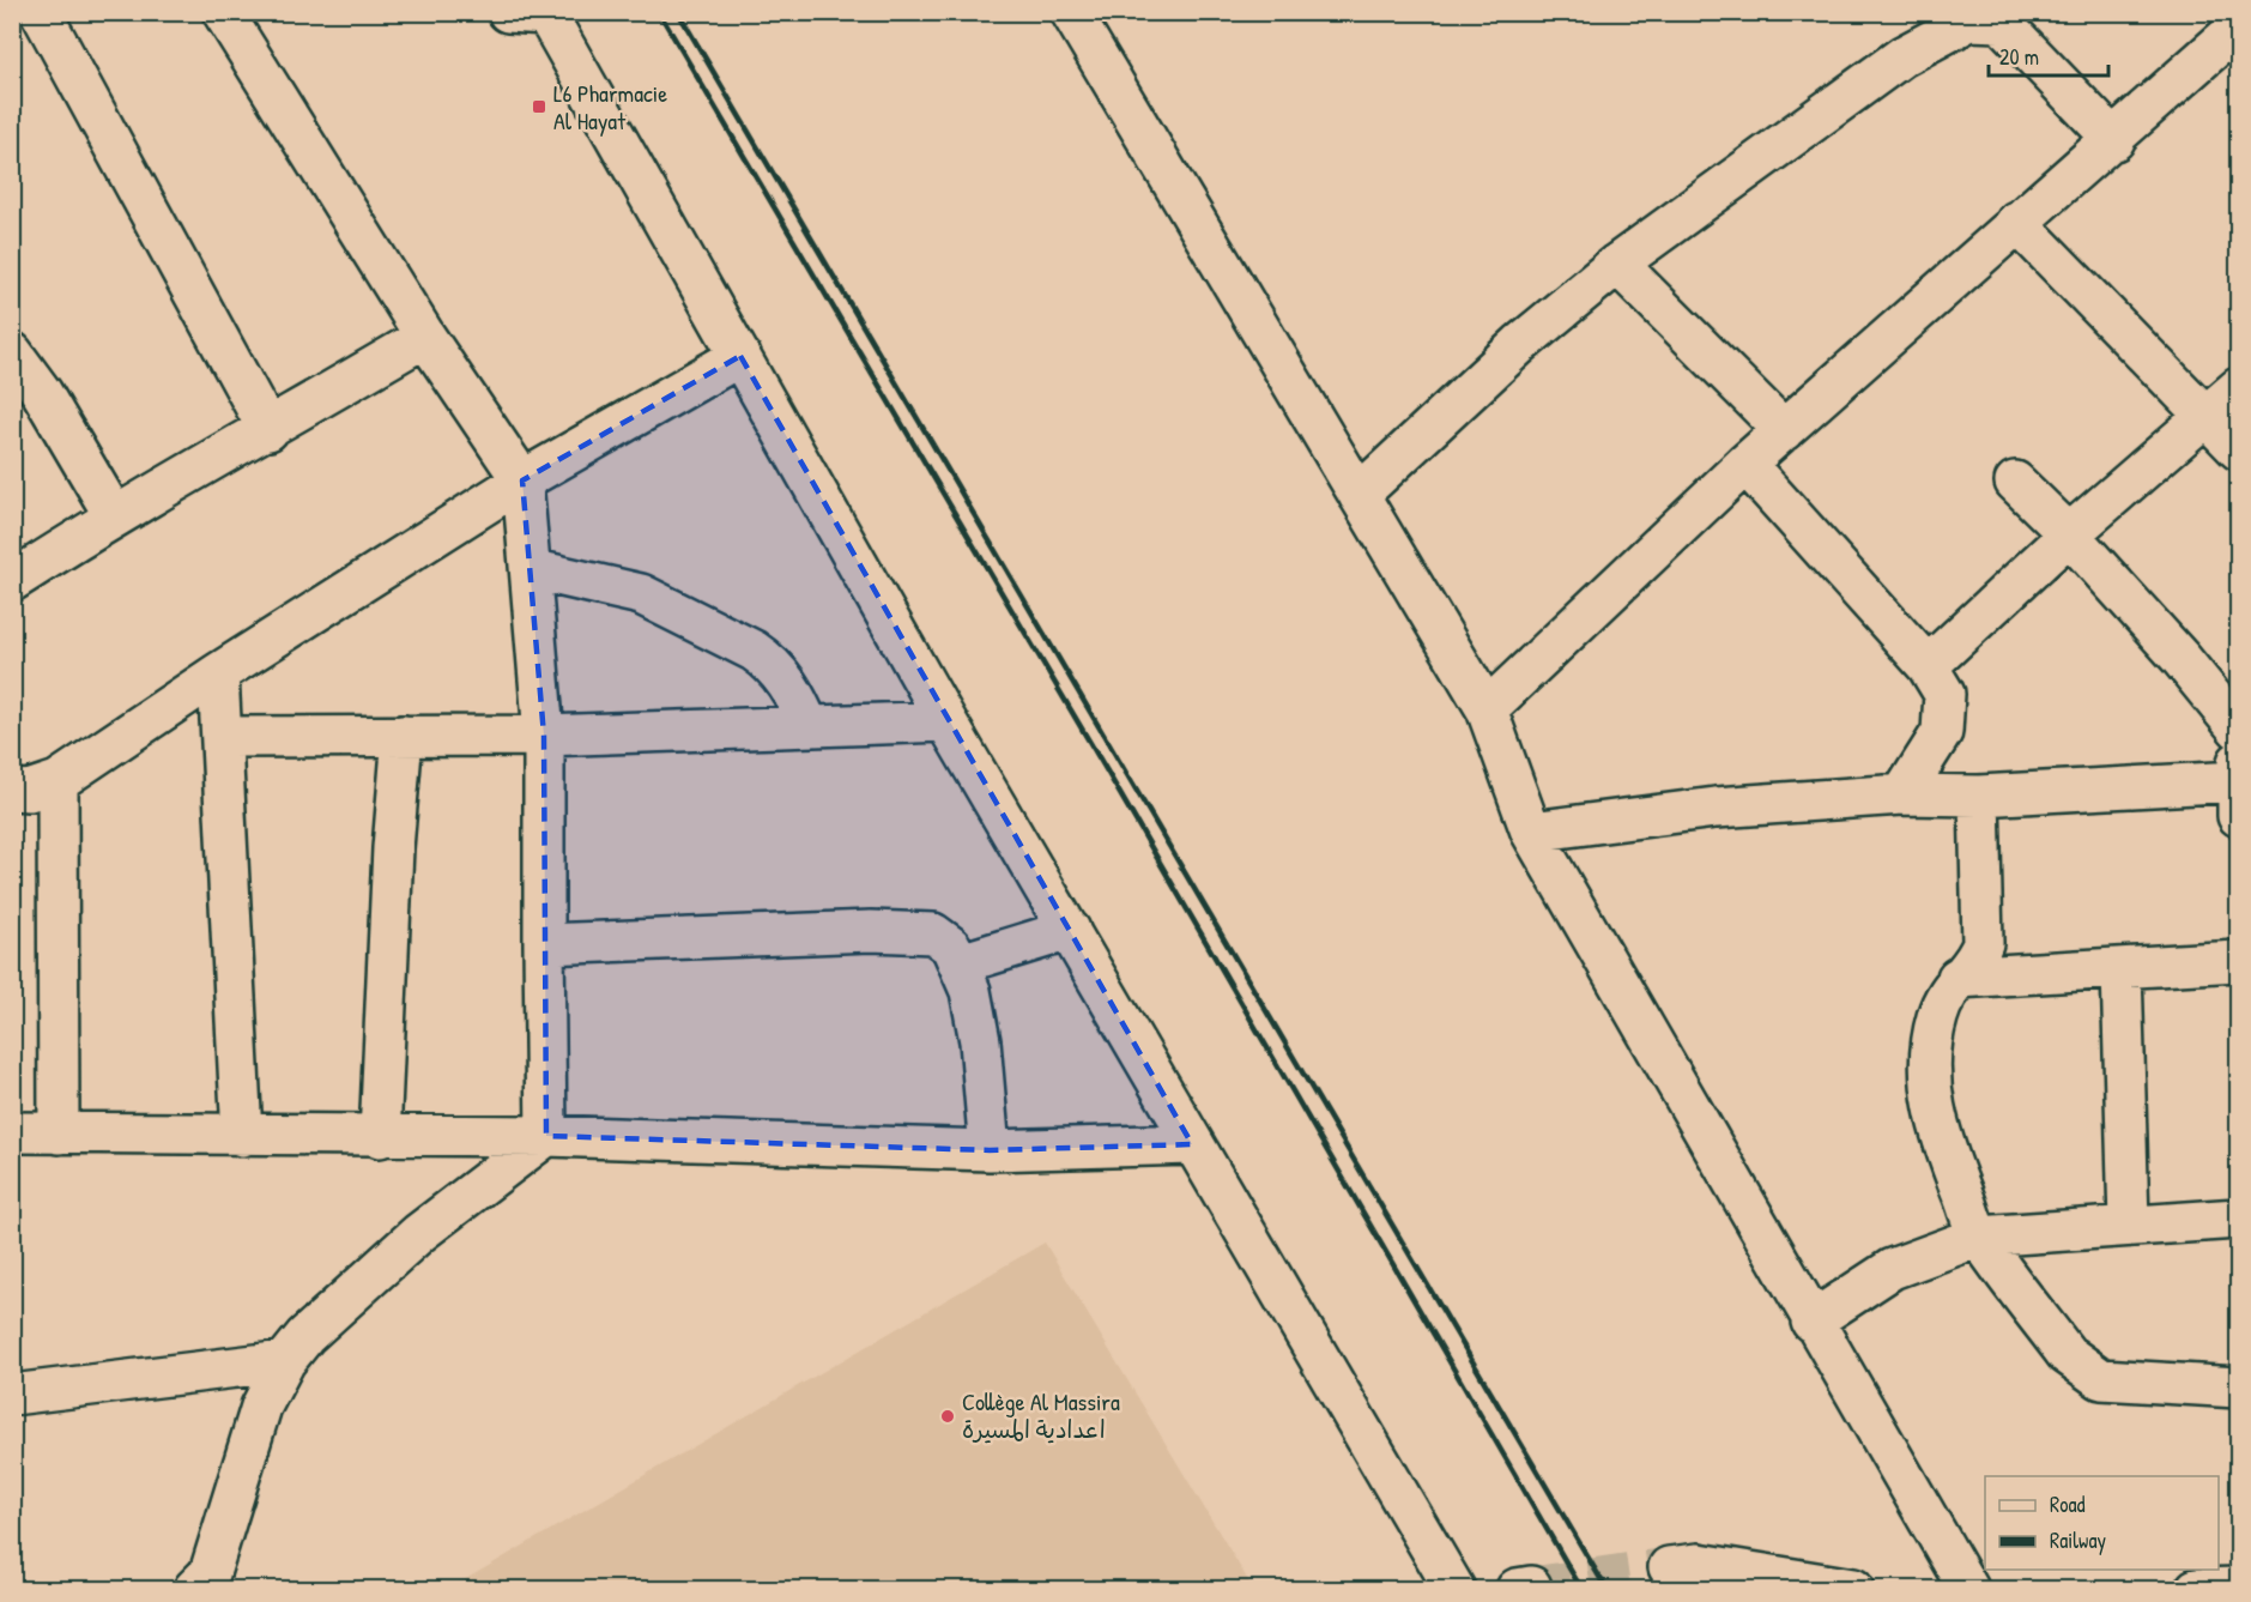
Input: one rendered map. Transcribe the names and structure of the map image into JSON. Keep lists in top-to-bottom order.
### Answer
{
  "places": {
    "transit": ["L6 Pharmacie Al Hayat"],
    "other": ["Collège Al Massira اعدادية المسيرة"]
  },
  "legend": ["Road", "Railway"],
  "scale_bar": "20 m"
}
